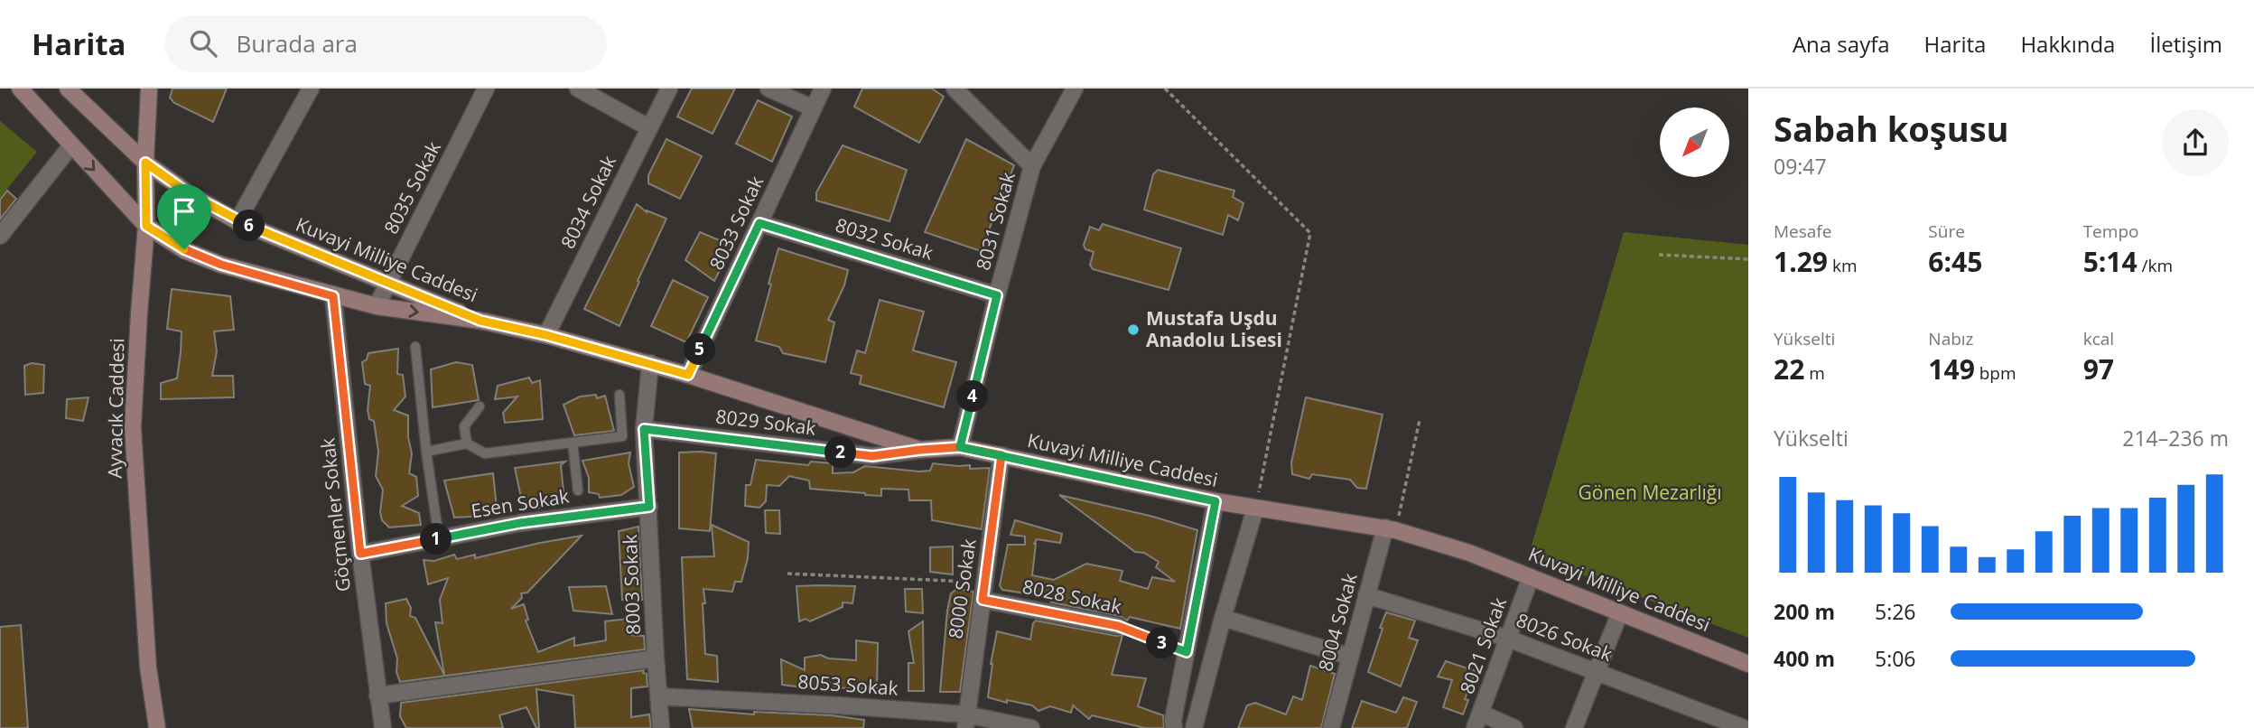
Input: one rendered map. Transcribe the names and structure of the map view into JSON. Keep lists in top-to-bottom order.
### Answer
{
  "streets": {
    "main road": ["Kuvayi Milliye Caddesi", "Ayvacık Caddesi"],
    "street": [
      "8035 Sokak",
      "8034 Sokak",
      "8031 Sokak",
      "8033 Sokak",
      "8032 Sokak",
      "8029 Sokak",
      "Esen Sokak",
      "Göçmenler Sokak",
      "8003 Sokak",
      "8000 Sokak",
      "8028 Sokak",
      "8004 Sokak",
      "8026 Sokak",
      "8021 Sokak",
      "8053 Sokak"
    ]
  },
  "crossings": [
    ["8035 Sokak", "Kuvayi Milliye Caddesi"],
    ["8034 Sokak", "Kuvayi Milliye Caddesi"],
    ["8031 Sokak", "8032 Sokak"],
    ["8031 Sokak", "Kuvayi Milliye Caddesi"],
    ["8033 Sokak", "8032 Sokak"],
    ["8033 Sokak", "Kuvayi Milliye Caddesi"],
    ["Kuvayi Milliye Caddesi", "Ayvacık Caddesi"],
    ["Kuvayi Milliye Caddesi", "8029 Sokak"],
    ["Kuvayi Milliye Caddesi", "Göçmenler Sokak"],
    ["Kuvayi Milliye Caddesi", "8003 Sokak"],
    ["Kuvayi Milliye Caddesi", "8000 Sokak"],
    ["Kuvayi Milliye Caddesi", "8004 Sokak"],
    ["Kuvayi Milliye Caddesi", "8021 Sokak"],
    ["8029 Sokak", "8003 Sokak"],
    ["Esen Sokak", "Göçmenler Sokak"],
    ["Esen Sokak", "8003 Sokak"],
    ["8003 Sokak", "8053 Sokak"],
    ["8000 Sokak", "8028 Sokak"],
    ["8000 Sokak", "8053 Sokak"],
    ["8004 Sokak", "8026 Sokak"],
    ["8026 Sokak", "8021 Sokak"]
  ],
  "parks": ["Gönen Mezarlığı"],
  "places": ["Mustafa Uşdu Anadolu Lisesi"],
  "north": "bottom left",
  "page": {
    "header": "Harita",
    "search": "Burada ara",
    "nav": [
      "Ana sayfa",
      "Harita",
      "Hakkında",
      "İletişim"
    ],
    "heading": ["Sabah koşusu", "09:47"],
    "stats": [
      ["Mesafe", "1.29 km"],
      ["Süre", "6:45"],
      ["Tempo", "5:14 /km"],
      ["Yükselti", "22 m"],
      ["Nabız", "149 bpm"],
      ["kcal", "97"]
    ],
    "pins": [
      "6",
      "5",
      "4",
      "2",
      "1",
      "3"
    ],
    "chart": ["Yükselti", "214–236 m"],
    "list": [
      {
        "name": "200 m",
        "note": "5:26"
      },
      {
        "name": "400 m",
        "note": "5:06"
      }
    ]
  }
}
